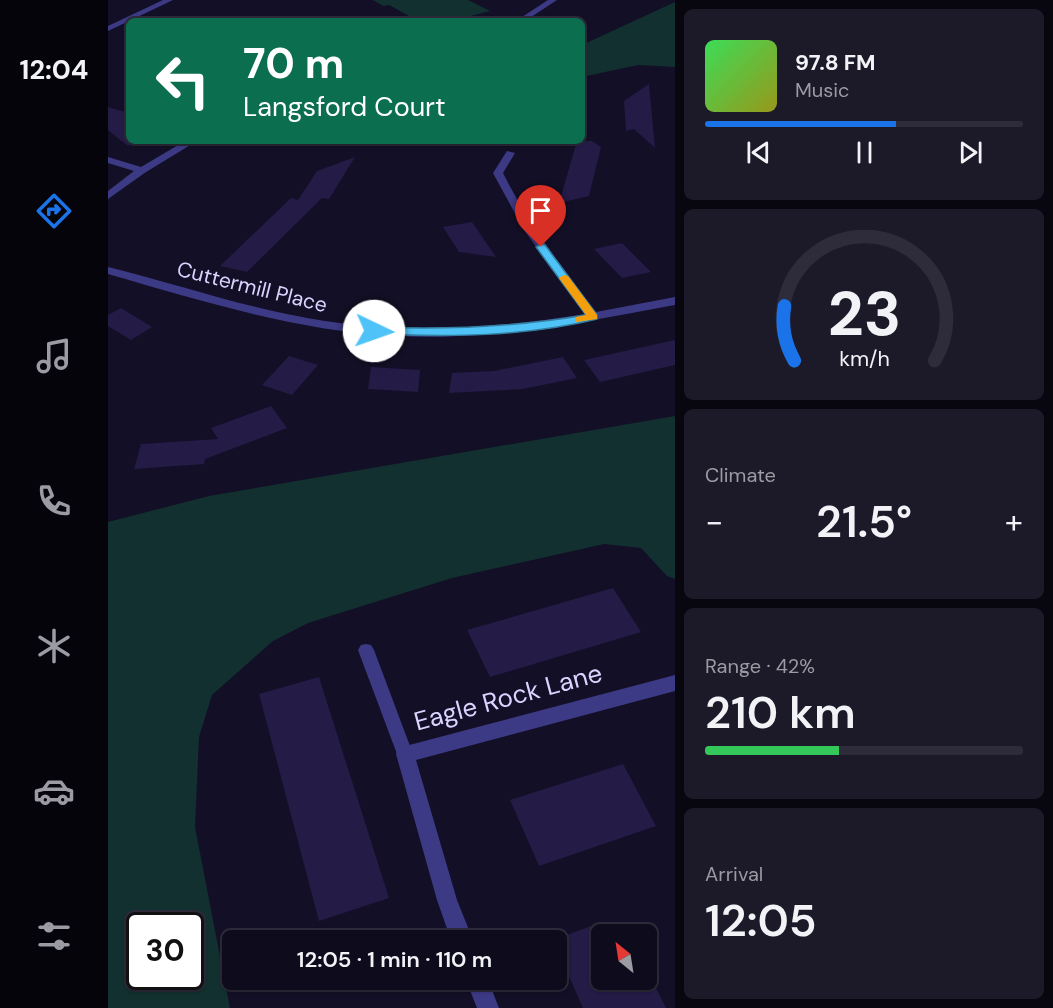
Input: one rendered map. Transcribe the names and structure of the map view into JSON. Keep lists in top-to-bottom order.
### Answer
{
  "streets": {
    "street": ["Cuttermill Place", "Eagle Rock Lane"]
  },
  "north": "top left",
  "page": {
    "tabs": "12:04",
    "turn": ["70 m", "Langsford Court"],
    "song": ["97.8 FM", "Music"],
    "tile": [
      "Climate",
      ["Range · 42%", "210 km"],
      ["Arrival", "12:05"]
    ],
    "heat": ["−", "21.5°", "+"],
    "limit": "30",
    "trip": "12:05 · 1 min · 110 m",
    "gauge": ["23", "km/h"]
  }
}
